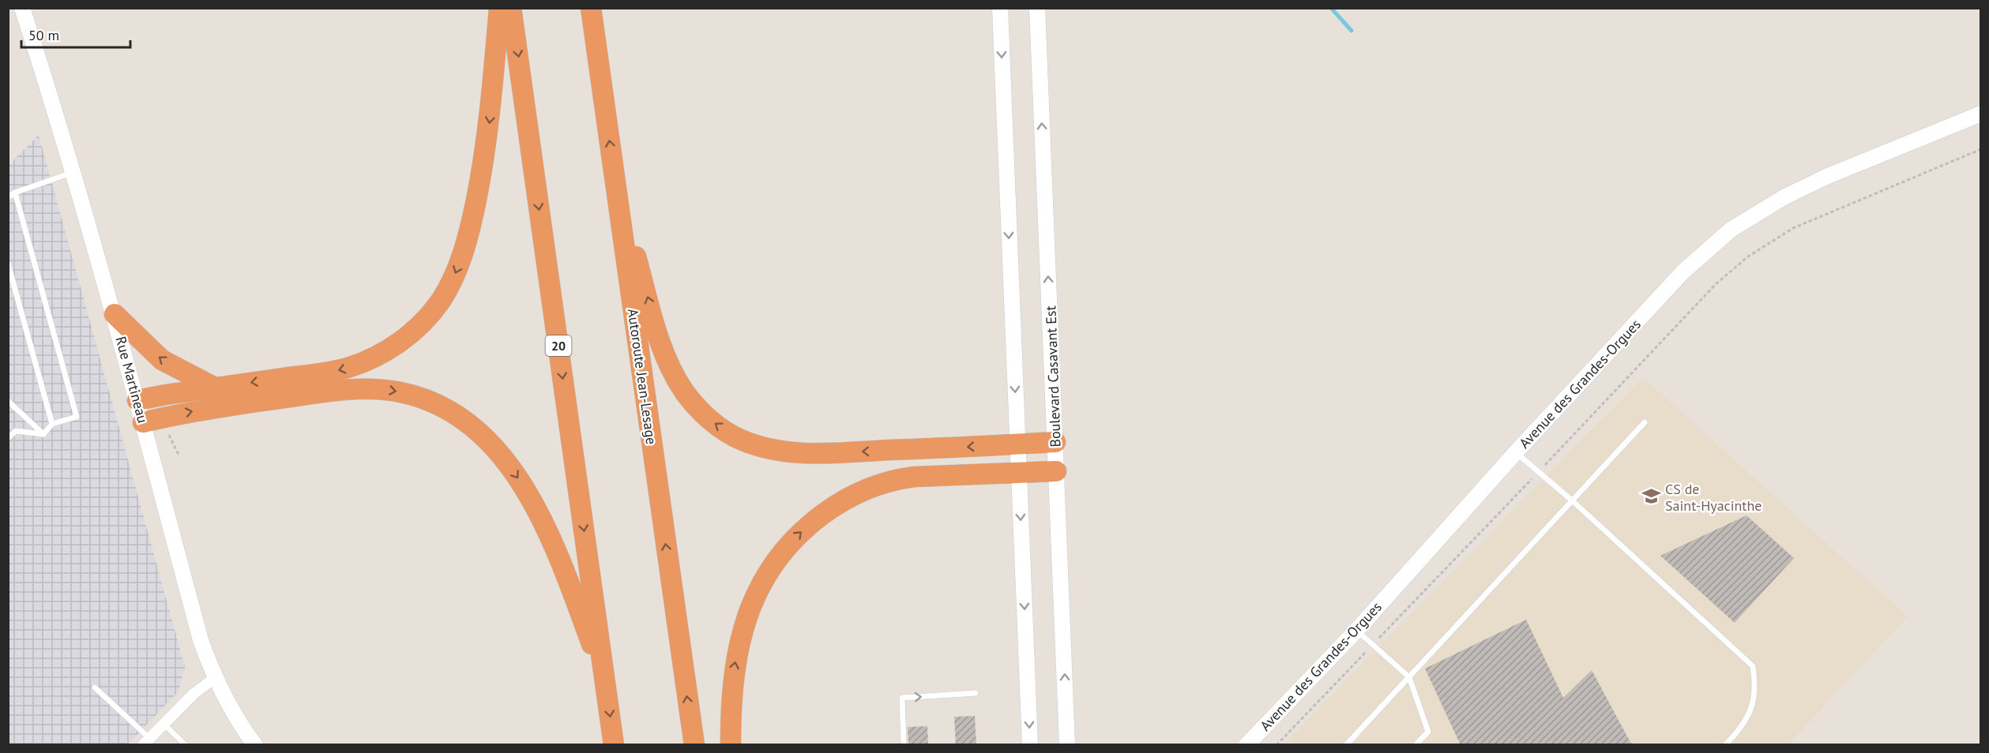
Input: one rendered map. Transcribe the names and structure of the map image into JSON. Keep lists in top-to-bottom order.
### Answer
{
  "streets": {
    "highway": ["20", "Autoroute Jean-Lesage"],
    "street": ["Boulevard Casavant Est", "Rue Martineau", "Avenue des Grandes-Orgues"]
  },
  "places": {
    "school or university": ["CS de Saint-Hyacinthe"]
  },
  "scale_bar": "50 m"
}
